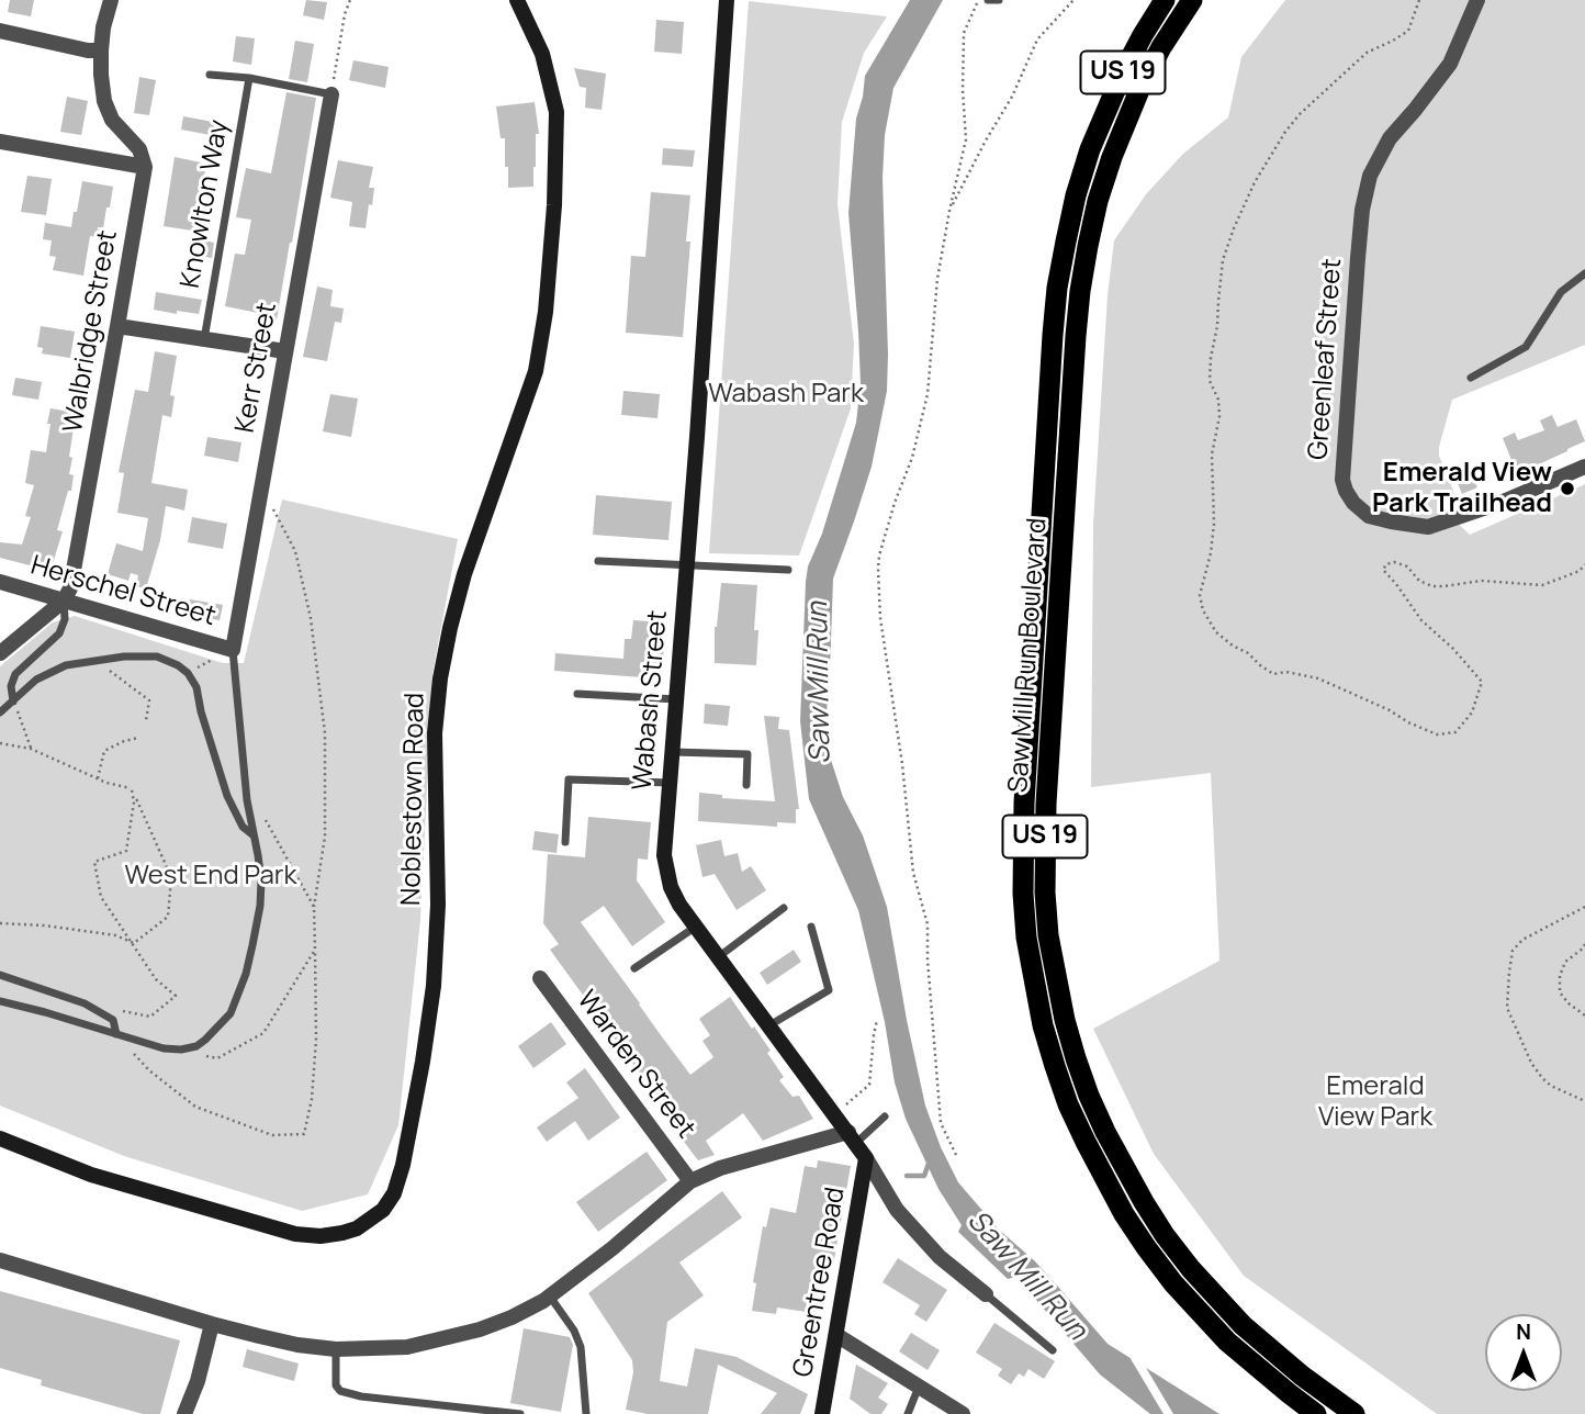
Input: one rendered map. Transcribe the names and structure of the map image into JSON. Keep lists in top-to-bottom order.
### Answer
{
  "streets": {
    "highway": ["US 19", "Saw Mill Run Boulevard"],
    "main road": ["Wabash Street", "Noblestown Road", "Greentree Road"],
    "street": [
      "Walbridge Street",
      "Greenleaf Street",
      "Kerr Street",
      "Herschel Street",
      "Warden Street"
    ],
    "lane": ["Knowlton Way"]
  },
  "crossings": [
    ["Walbridge Street", "Herschel Street"],
    ["Kerr Street", "Herschel Street"],
    ["Wabash Street", "Greentree Road"]
  ],
  "water": ["Saw Mill Run"],
  "parks": ["Wabash Park", "West End Park", "Emerald View Park"],
  "places": ["Emerald View Park Trailhead"],
  "north": "top"
}
